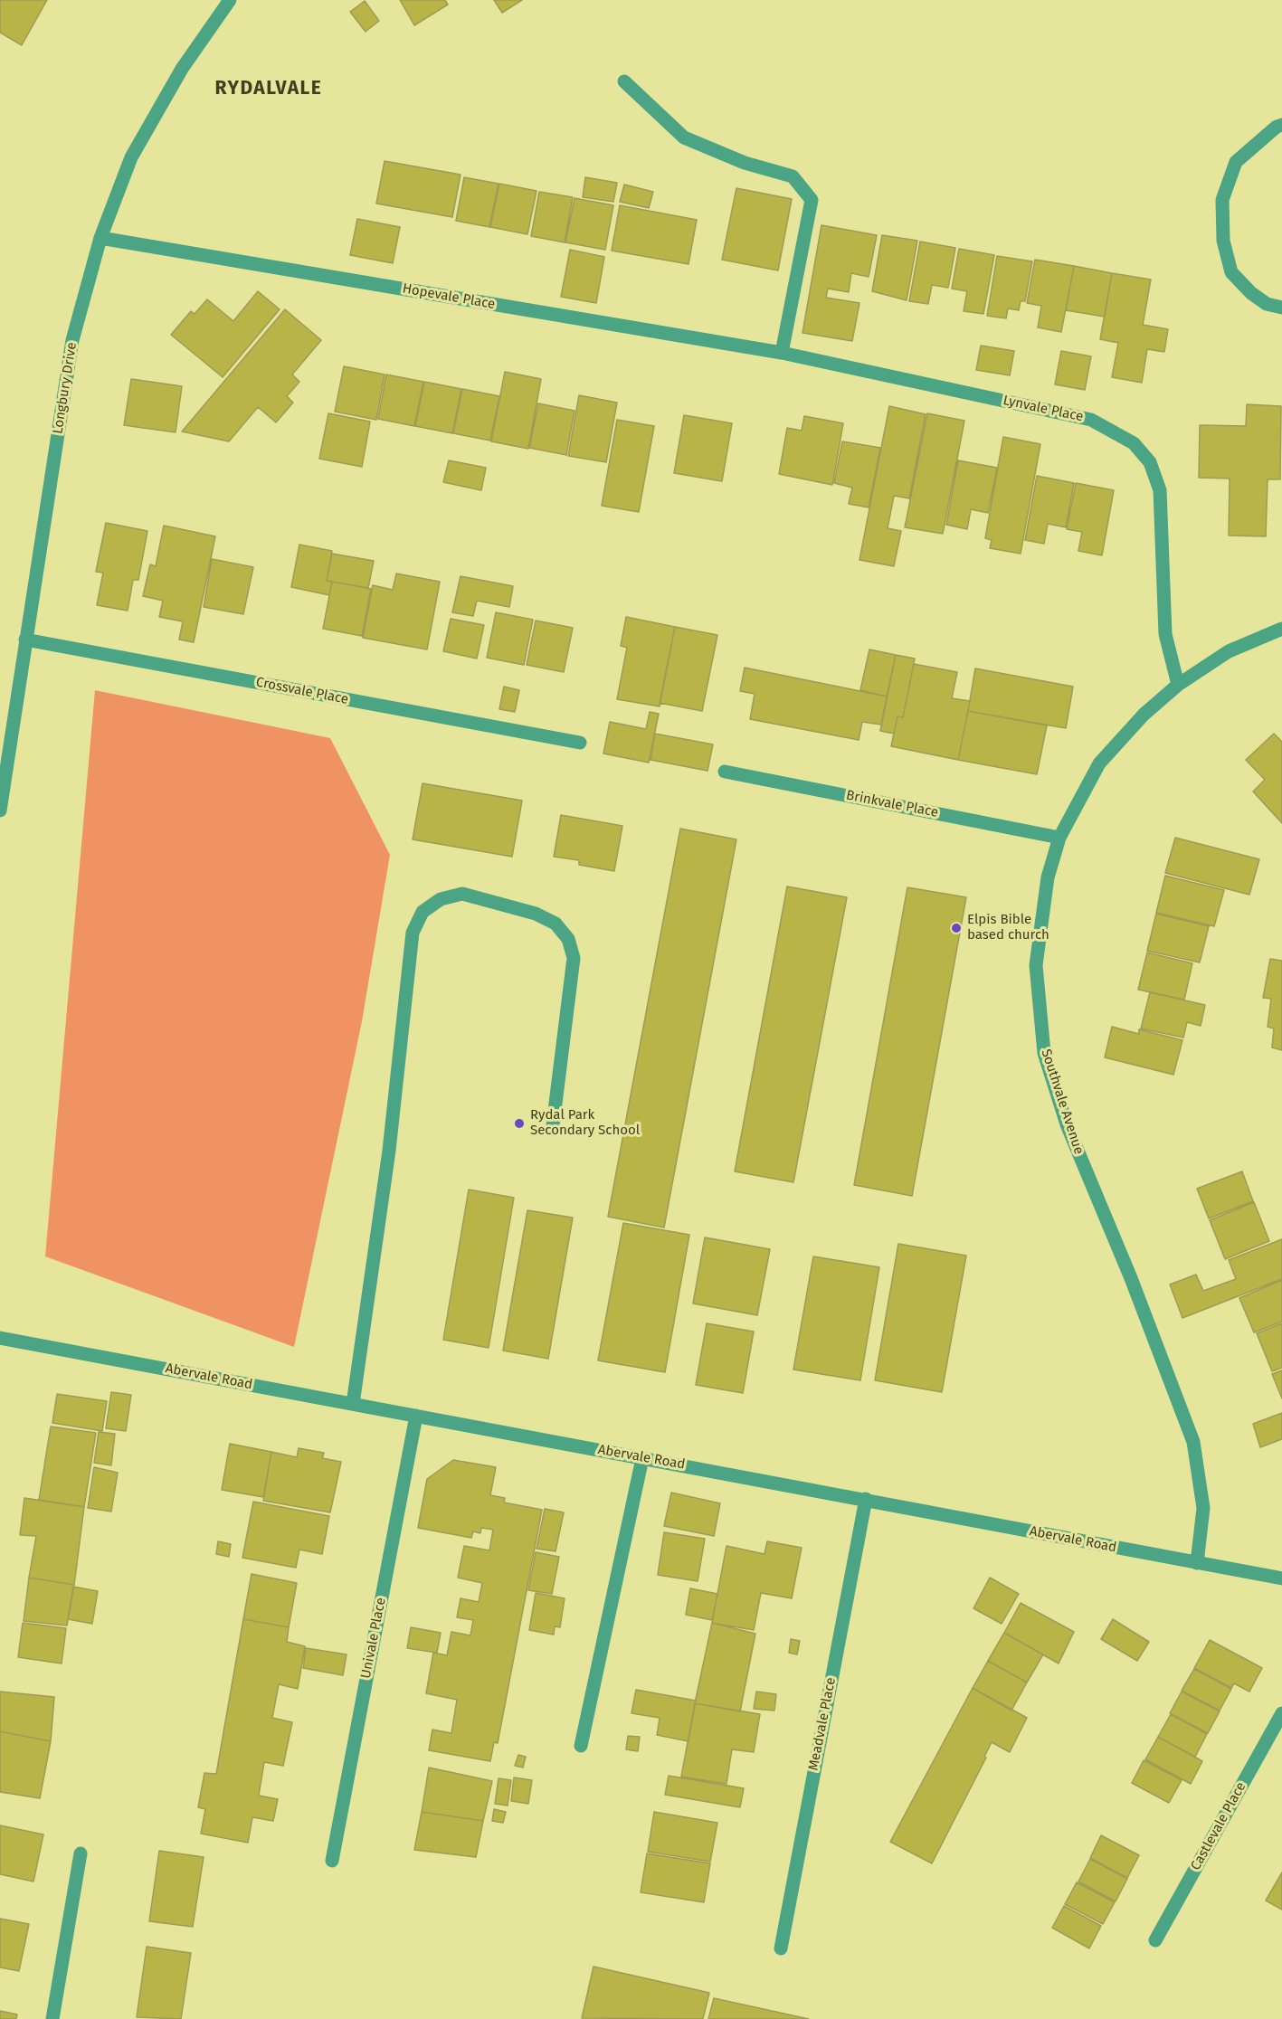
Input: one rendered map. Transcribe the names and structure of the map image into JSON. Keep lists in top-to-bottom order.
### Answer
{
  "streets": {
    "street": [
      "Hopevale Place",
      "Longbury Drive",
      "Lynvale Place",
      "Crossvale Place",
      "Brinkvale Place",
      "Southvale Avenue",
      "Abervale Road",
      "Univale Place",
      "Meadvale Place",
      "Castlevale Place"
    ]
  },
  "crossings": [
    ["Hopevale Place", "Longbury Drive"],
    ["Hopevale Place", "Lynvale Place"],
    ["Longbury Drive", "Crossvale Place"],
    ["Lynvale Place", "Southvale Avenue"],
    ["Brinkvale Place", "Southvale Avenue"],
    ["Southvale Avenue", "Abervale Road"],
    ["Abervale Road", "Univale Place"],
    ["Abervale Road", "Meadvale Place"]
  ],
  "districts": ["RYDALVALE"],
  "places": ["Elpis Bible based church", "Rydal Park Secondary School"]
}
